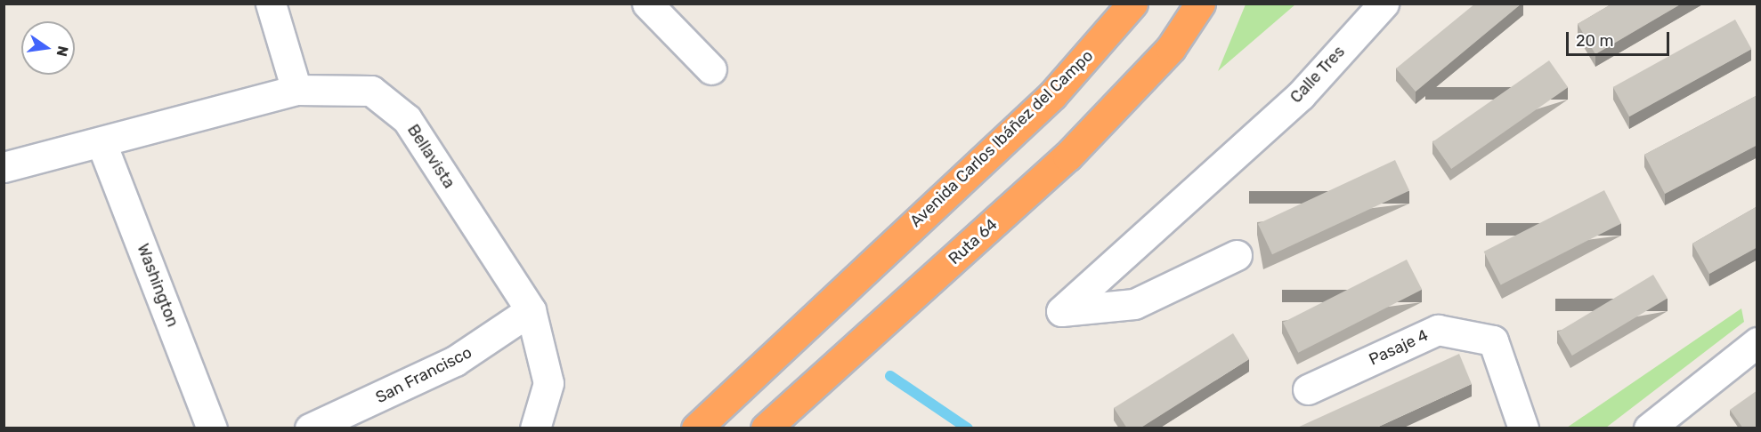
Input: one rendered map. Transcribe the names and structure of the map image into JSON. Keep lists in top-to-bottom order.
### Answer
{
  "streets": {
    "highway": ["Avenida Carlos Ibáñez del Campo", "Ruta 64"],
    "street": [
      "Calle Tres",
      "Bellavista",
      "Washington",
      "Pasaje 4",
      "San Francisco"
    ]
  },
  "crossings": [
    ["Bellavista", "Washington"],
    ["Bellavista", "San Francisco"]
  ],
  "scale_bar": "20 m",
  "north": "right"
}
